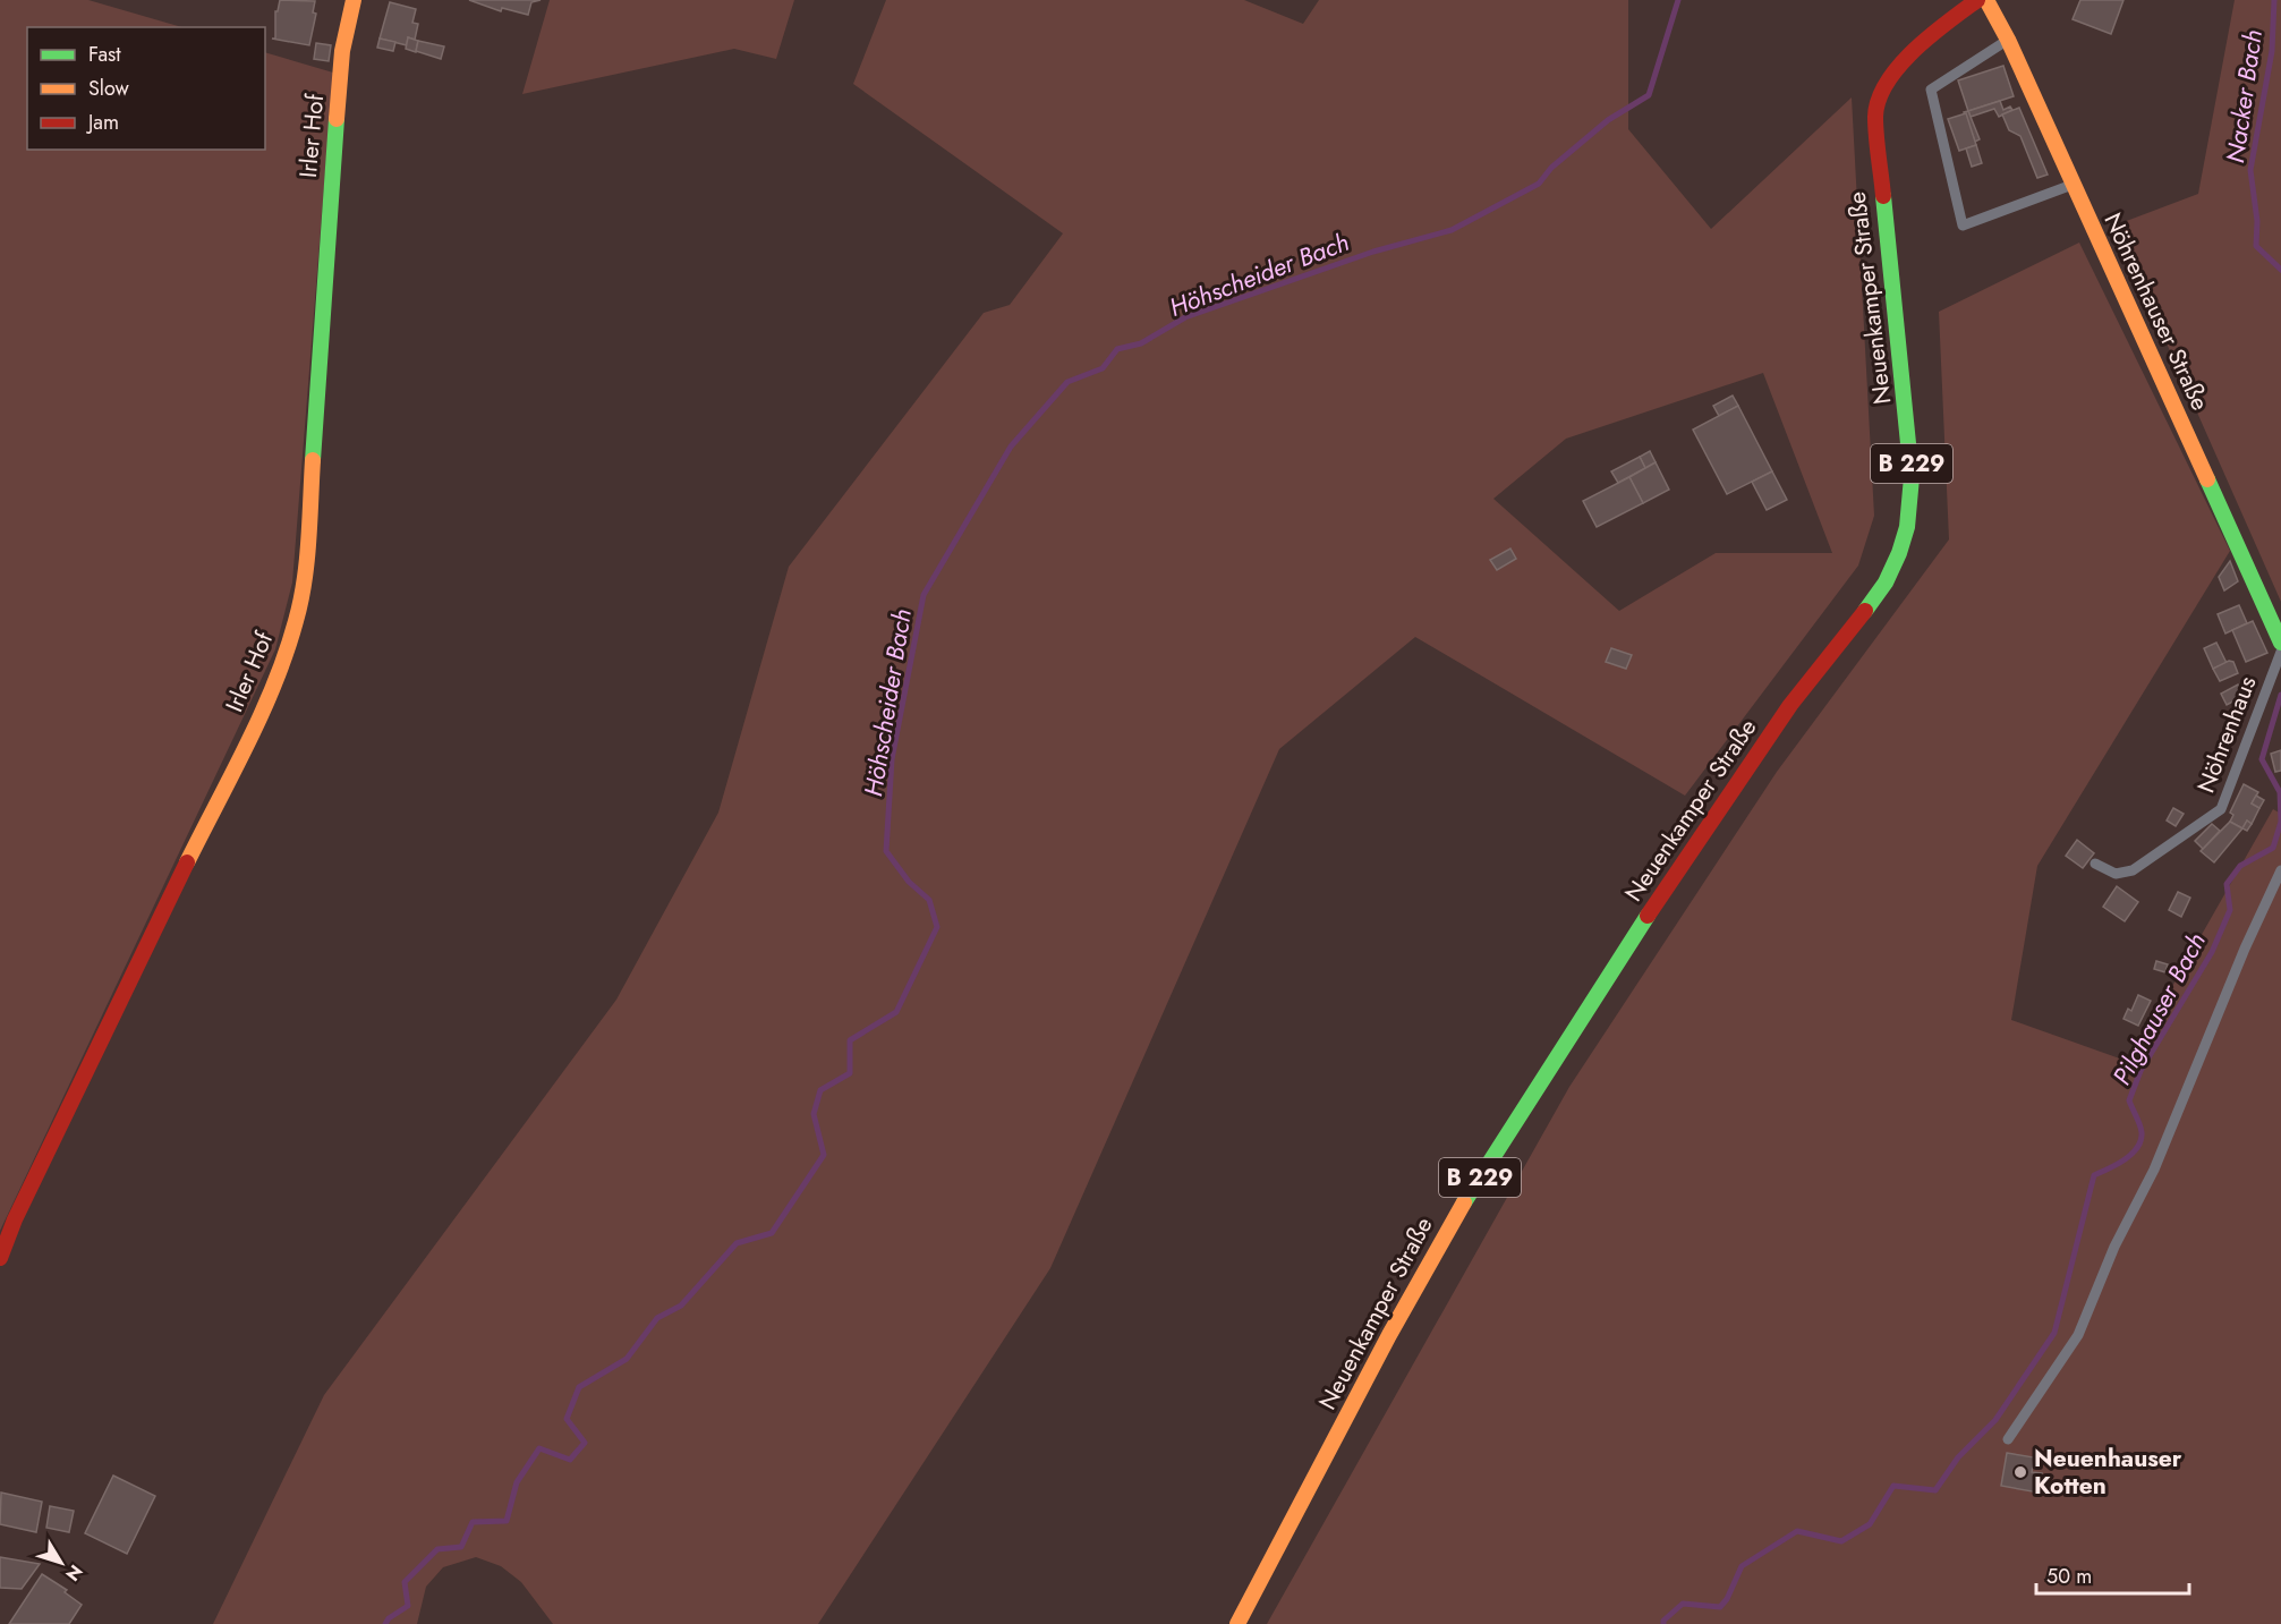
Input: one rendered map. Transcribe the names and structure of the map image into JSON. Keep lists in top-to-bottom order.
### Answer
{
  "streets": {
    "street": [
      "Irler Hof",
      "Neuenkamper Straße",
      "Nöhrenhauser Straße",
      "B 229"
    ],
    "lane": ["Nöhrenhaus"]
  },
  "water": ["Nacker Bach", "Höhscheider Bach", "Pilghauser Bach"],
  "places": ["Neuenhauser Kotten"],
  "legend": ["Fast", "Slow", "Jam"],
  "scale_bar": "50 m",
  "north": "bottom right"
}
